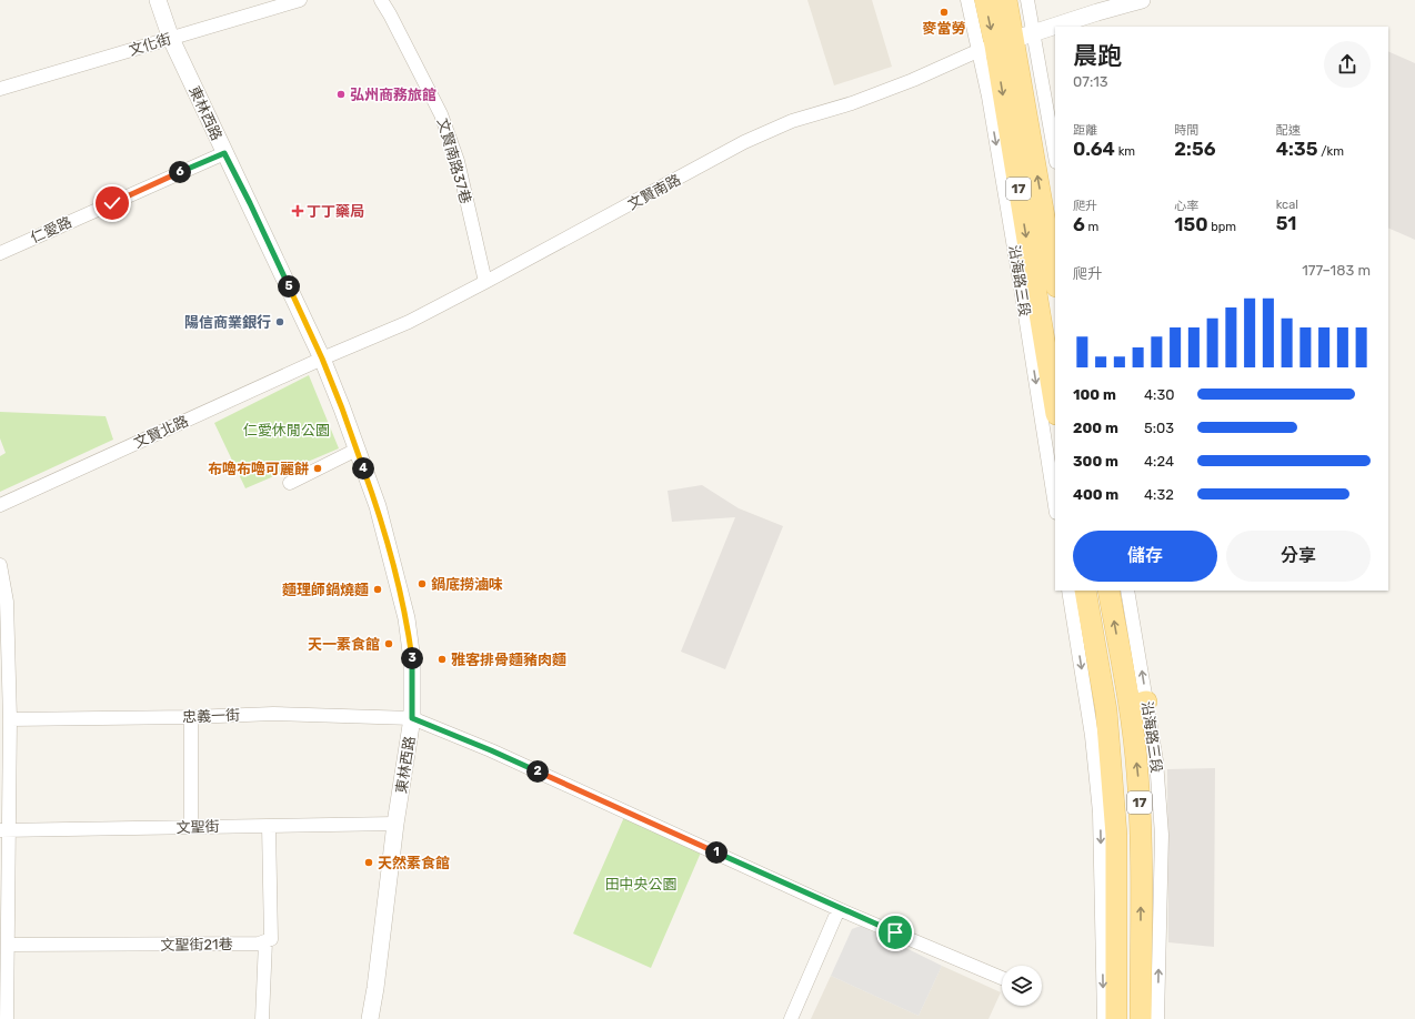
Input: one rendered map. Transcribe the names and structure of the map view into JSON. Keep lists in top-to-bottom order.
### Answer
{
  "streets": {
    "main road": ["17", "沿海路三段"],
    "street": [
      "文化街",
      "東林西路",
      "文賢南路37巷",
      "文賢南路",
      "仁愛路",
      "文賢北路",
      "忠義一街",
      "文聖街",
      "文聖街21巷"
    ]
  },
  "crossings": [
    ["文化街", "東林西路"],
    ["東林西路", "文賢南路"],
    ["東林西路", "仁愛路"],
    ["東林西路", "文賢北路"],
    ["東林西路", "忠義一街"],
    ["東林西路", "文聖街"],
    ["文賢南路37巷", "文賢南路"],
    ["17", "文賢南路"],
    ["17", "沿海路三段"],
    ["文賢南路", "沿海路三段"],
    ["文賢南路", "文賢北路"]
  ],
  "parks": ["仁愛休閒公園", "田中央公園"],
  "places": {
    "other": [
      "麥當勞",
      "弘州商務旅館",
      "陽信商業銀行",
      "布嚕布嚕可麗餅",
      "鍋底撈滷味",
      "麵理師鍋燒麵",
      "天一素食館",
      "雅客排骨麵豬肉麵",
      "天然素食館"
    ],
    "health": ["丁丁藥局"]
  },
  "page": {
    "heading": ["晨跑", "07:13"],
    "stats": [
      ["距離", "0.64 km"],
      ["時間", "2:56"],
      ["配速", "4:35 /km"],
      ["爬升", "6 m"],
      ["心率", "150 bpm"],
      ["kcal", "51"]
    ],
    "pins": [
      "6",
      "5",
      "4",
      "3",
      "2",
      "1"
    ],
    "chart": ["爬升", "177–183 m"],
    "list": [
      {
        "name": "100 m",
        "note": "4:30"
      },
      {
        "name": "200 m",
        "note": "5:03"
      },
      {
        "name": "300 m",
        "note": "4:24"
      },
      {
        "name": "400 m",
        "note": "4:32"
      }
    ],
    "buttons": ["儲存", "分享"]
  }
}
